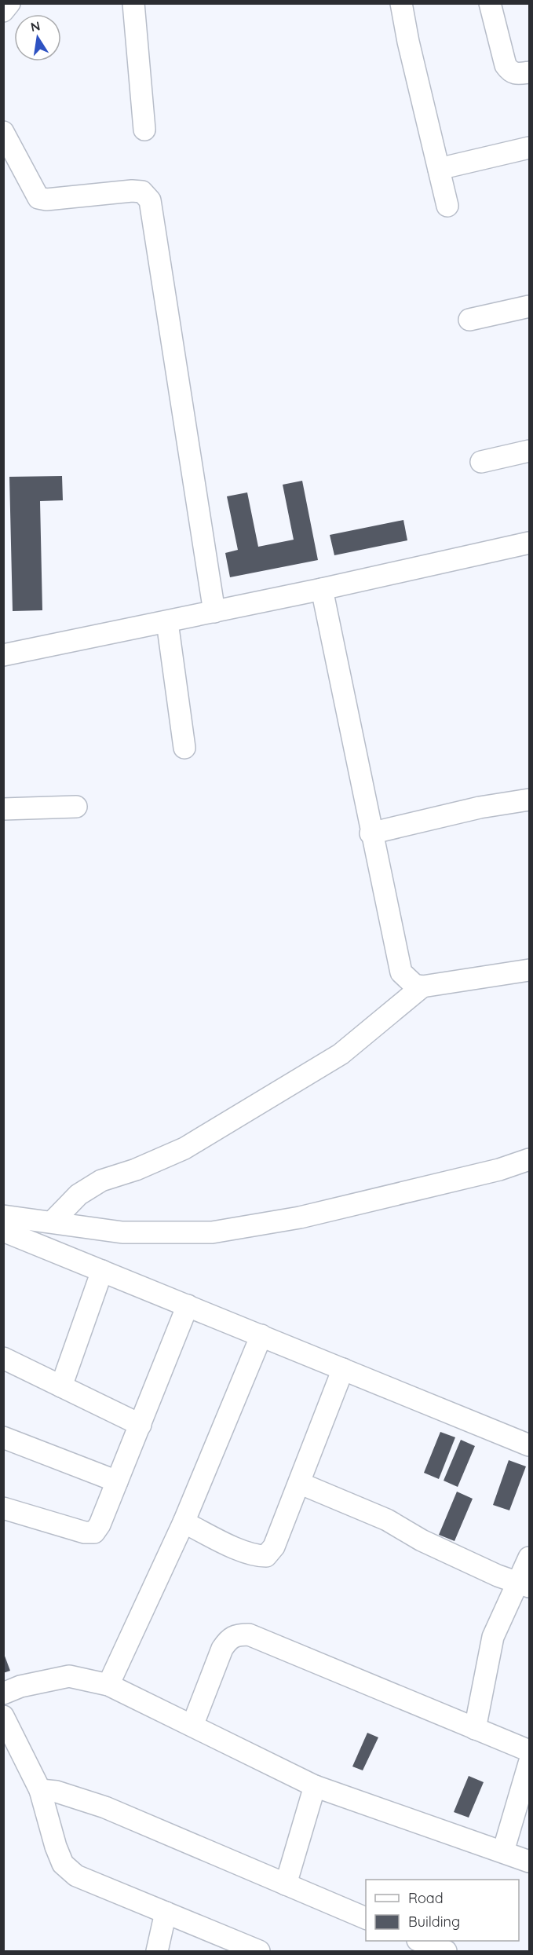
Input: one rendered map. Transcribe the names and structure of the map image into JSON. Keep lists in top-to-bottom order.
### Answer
{
  "legend": ["Road", "Building"],
  "north": "top"
}
